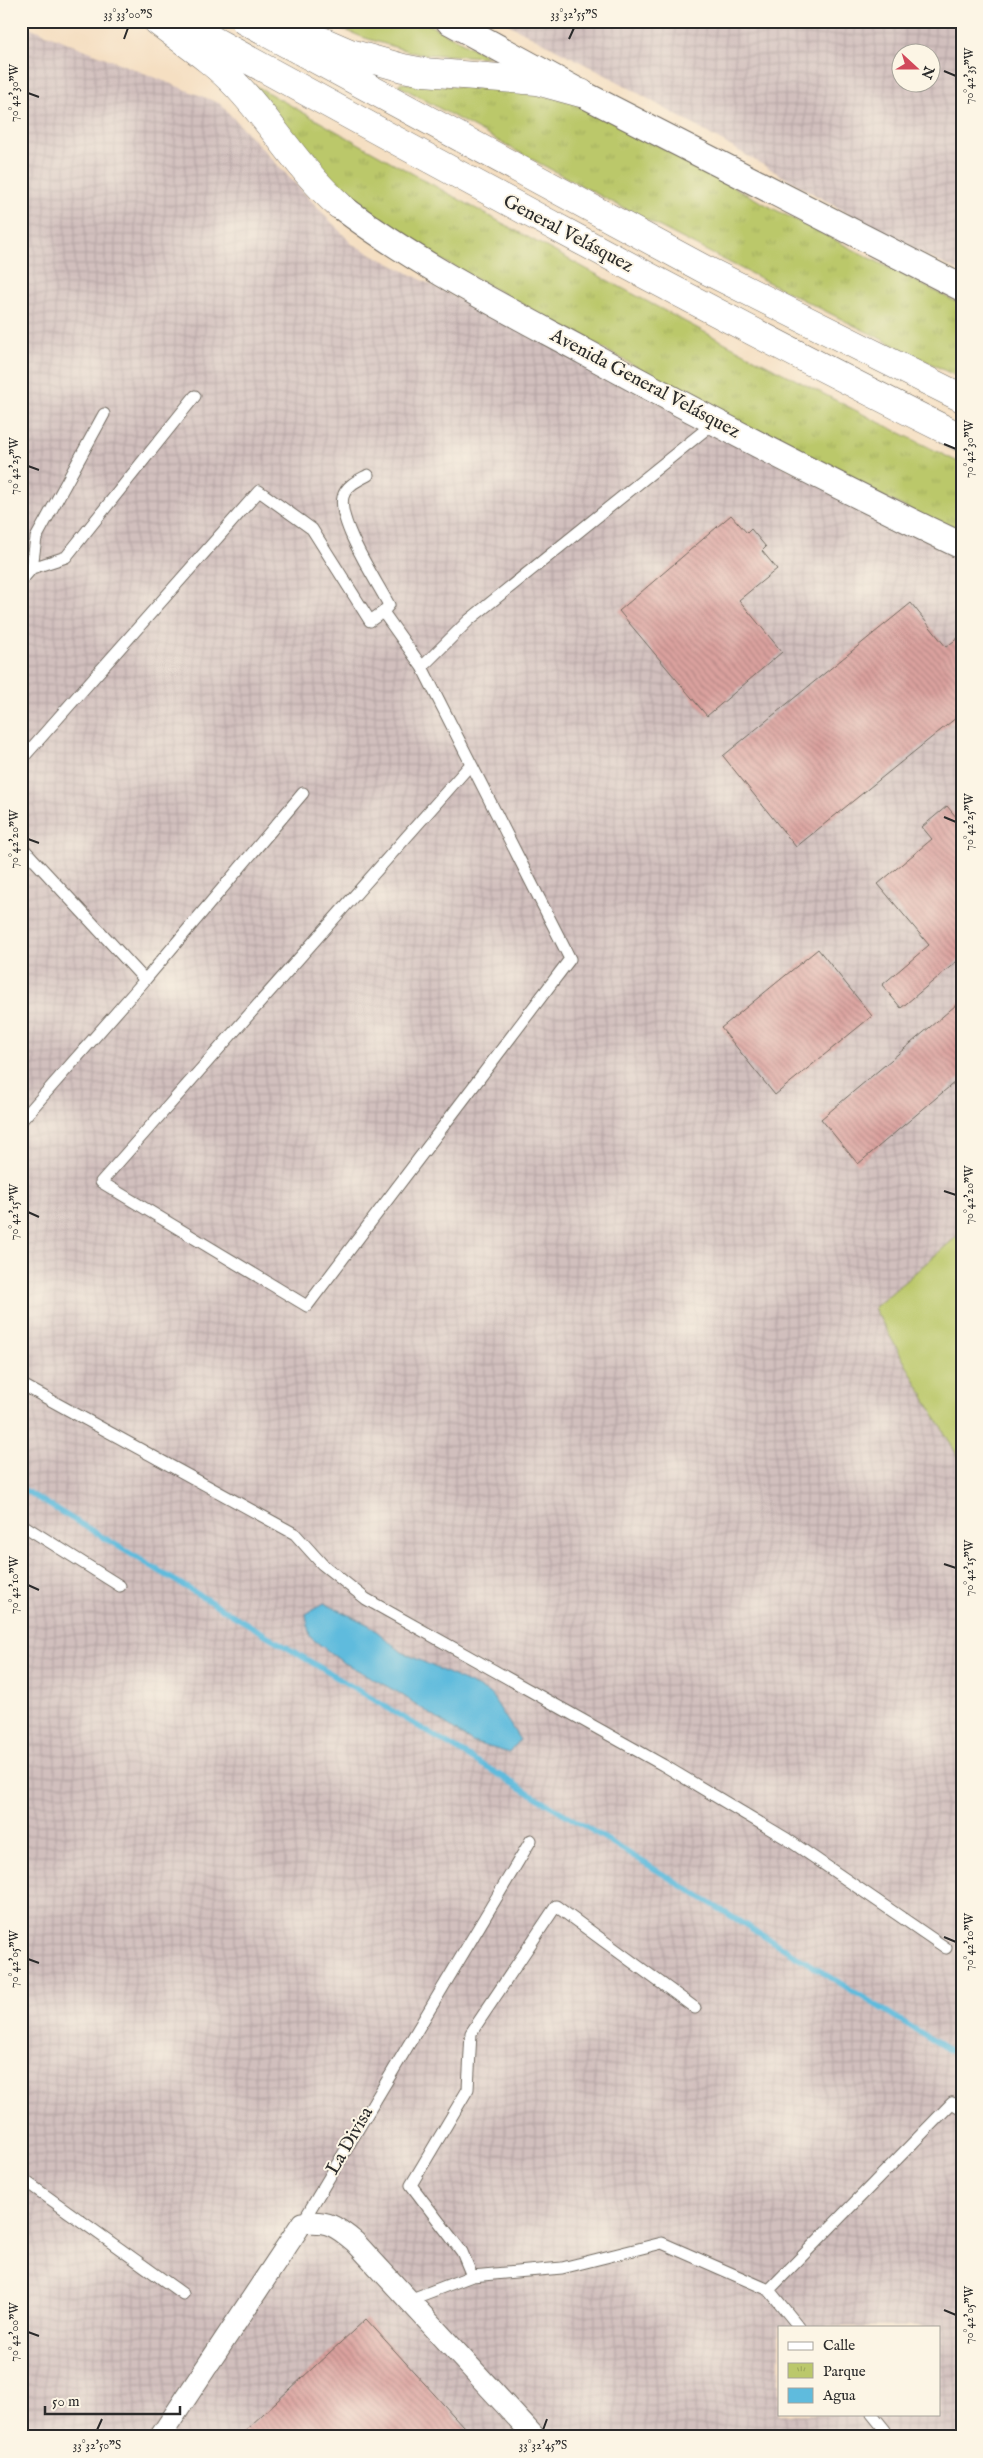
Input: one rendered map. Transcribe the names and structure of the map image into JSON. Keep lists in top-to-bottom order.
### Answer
{
  "streets": {
    "highway": ["General Velásquez"],
    "street": ["Avenida General Velásquez", "La Divisa"]
  },
  "legend": ["Calle", "Parque", "Agua"],
  "scale_bar": "50 m",
  "north": "right",
  "coordinates": [
    "33°33'00\"S",
    "33°32'55\"S",
    "70°42'35\"W",
    "70°42'30\"W",
    "70°42'25\"W",
    "70°42'20\"W",
    "70°42'15\"W",
    "70°42'10\"W",
    "70°42'05\"W",
    "70°42'00\"W",
    "33°32'50\"S",
    "33°32'45\"S"
  ]
}
